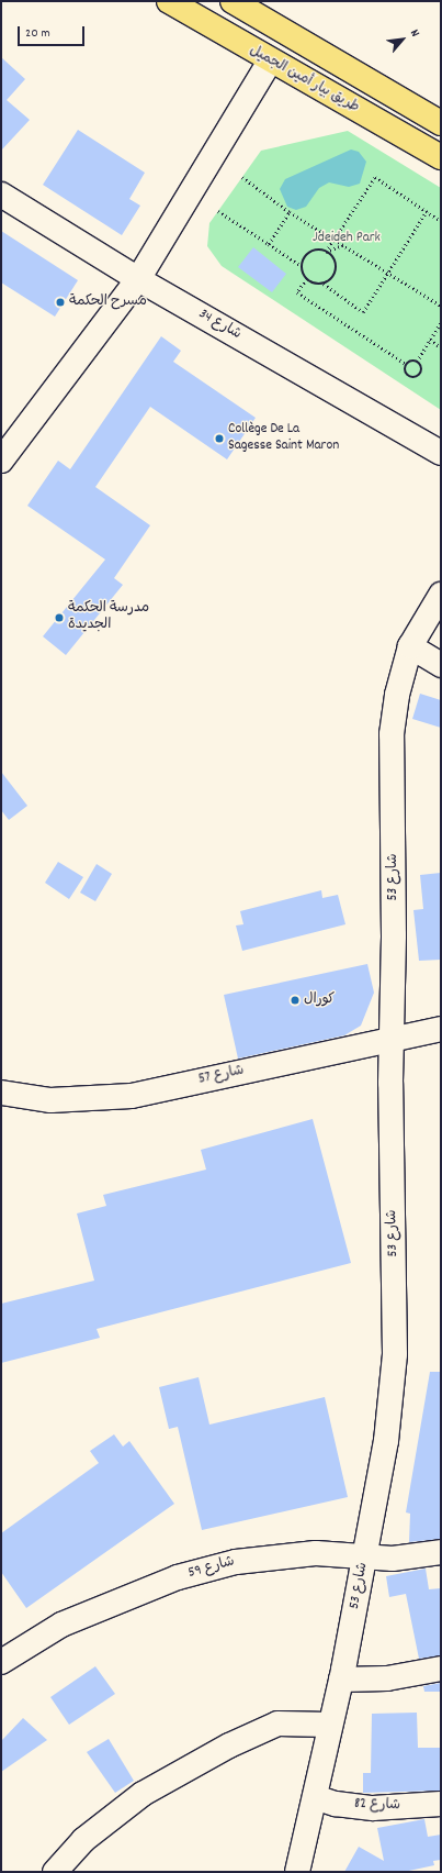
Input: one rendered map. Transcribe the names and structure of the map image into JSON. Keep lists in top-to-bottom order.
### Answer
{
  "streets": {
    "main road": ["طريق بيار أمين الجميل"],
    "street": [
      "شارع 34",
      "شارع 53",
      "شارع 57",
      "شارع 59",
      "شارع 82"
    ]
  },
  "crossings": [
    ["شارع 53", "شارع 57"],
    ["شارع 53", "شارع 59"],
    ["شارع 53", "شارع 82"]
  ],
  "parks": ["Jdeideh Park"],
  "places": [
    "مسرح الحكمة",
    "Collège De La Sagesse Saint Maron",
    "مدرسة الحكمة الجديدة",
    "كورال"
  ],
  "scale_bar": "20 m",
  "north": "top right"
}
